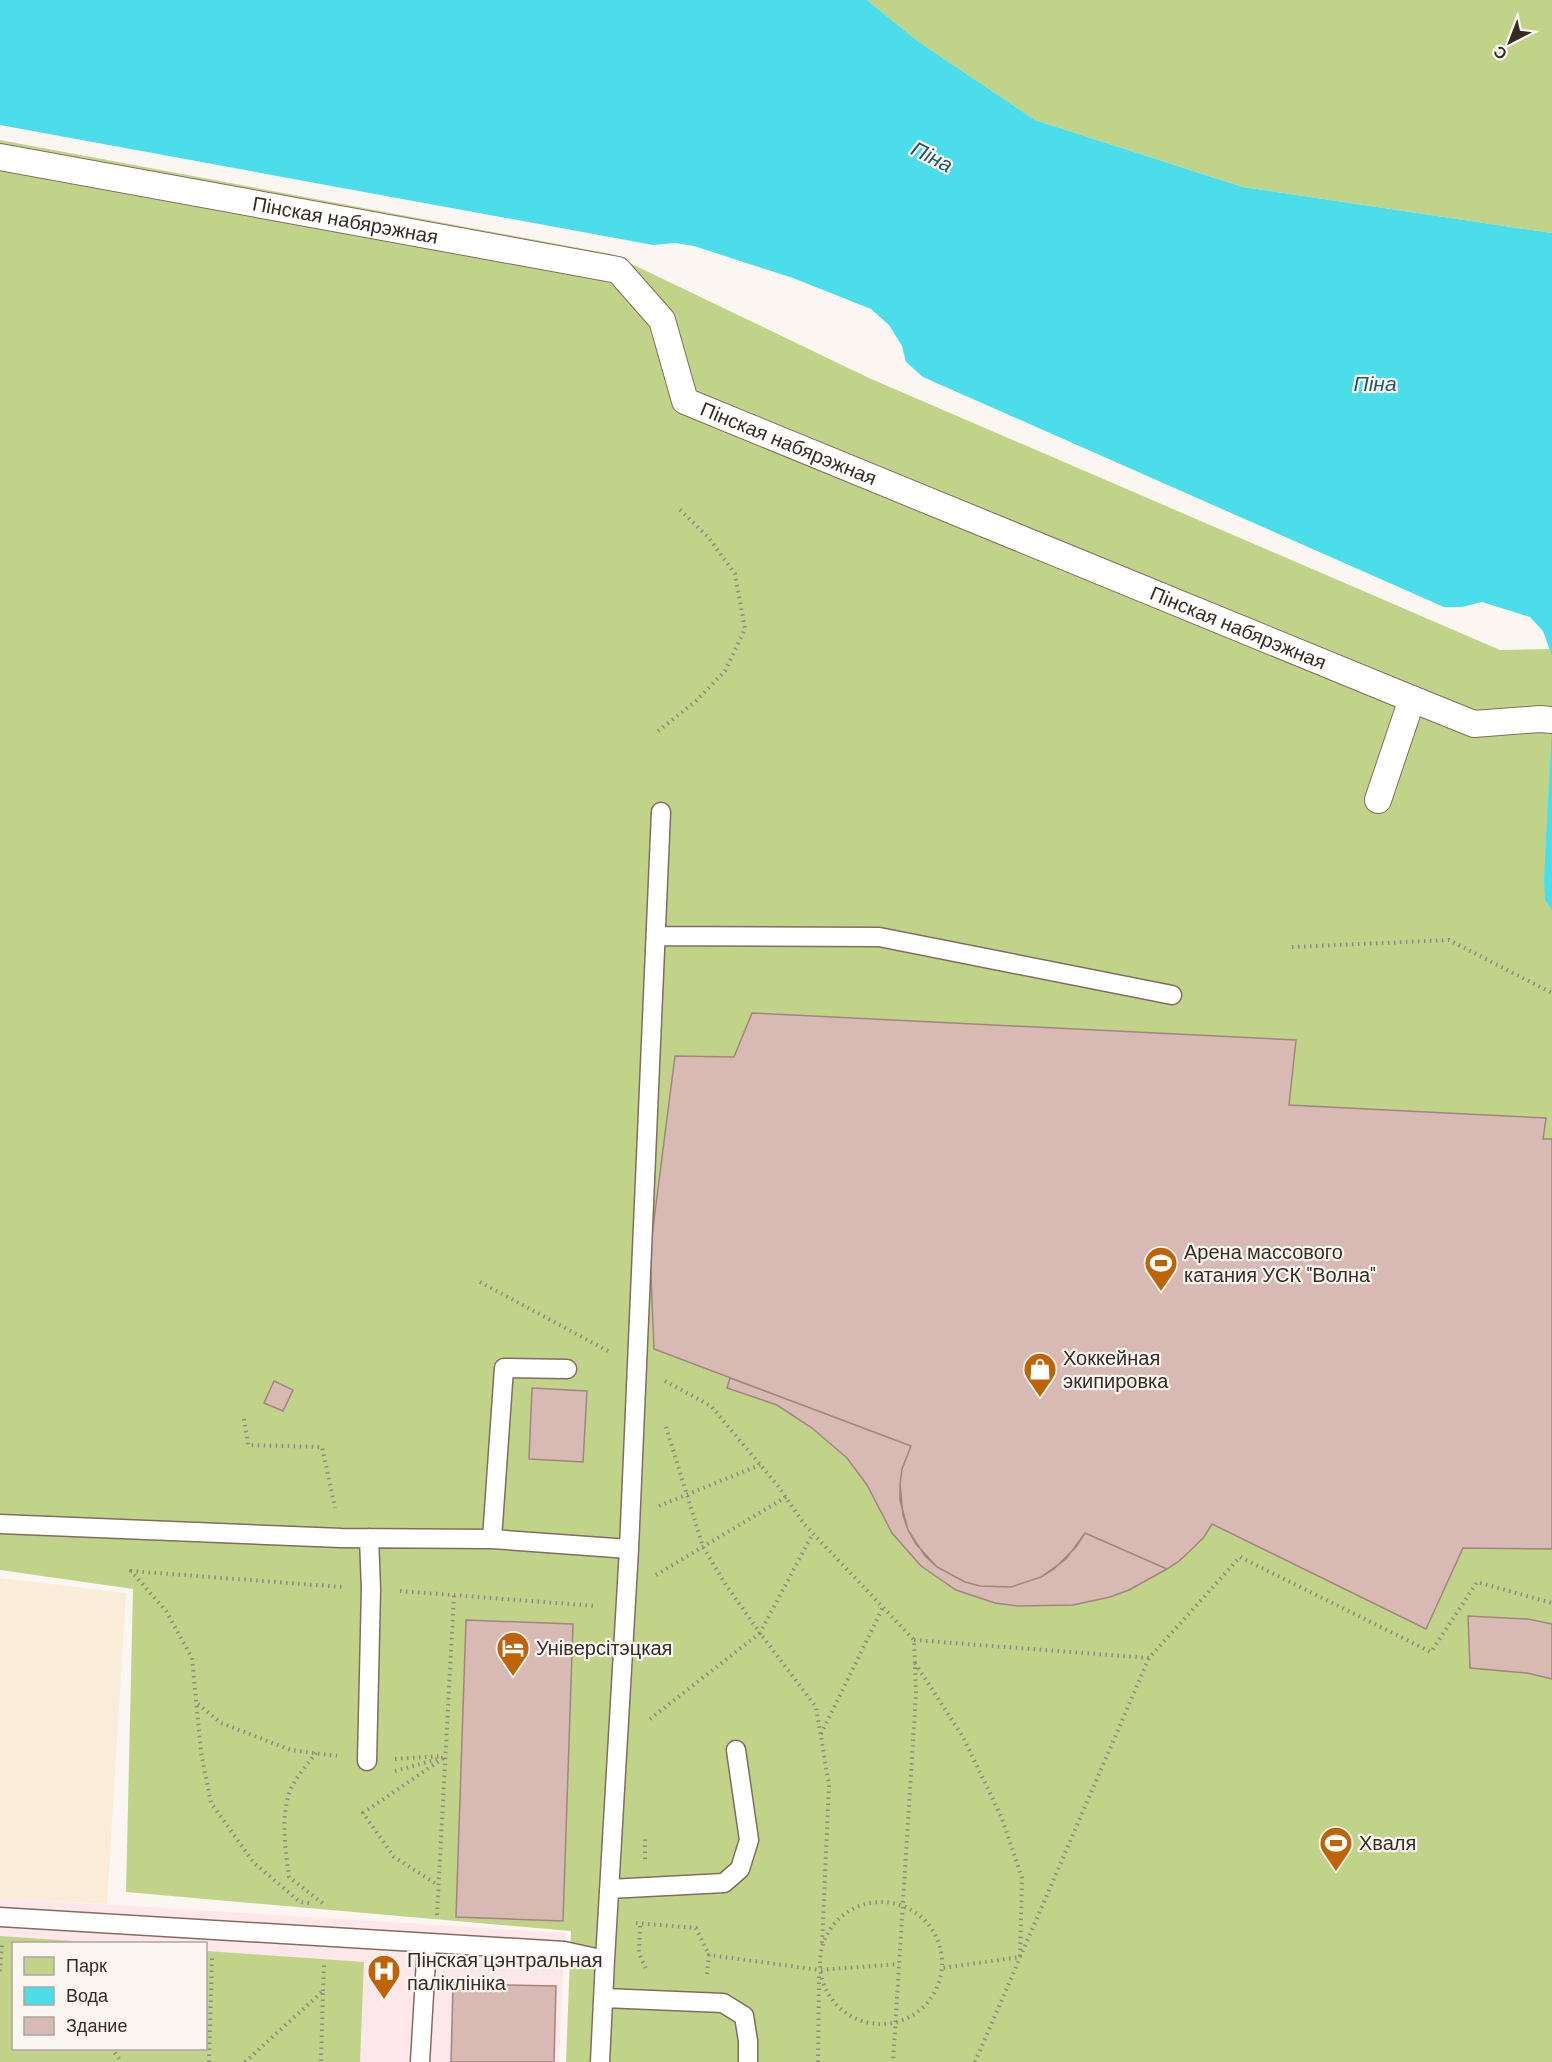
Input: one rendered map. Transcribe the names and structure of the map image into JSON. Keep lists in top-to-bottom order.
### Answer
{
  "streets": {
    "street": ["Пінская набярэжная"]
  },
  "water": ["Піна"],
  "places": {
    "sports": ["Арена массового катания УСК \"Волна\"", "Хваля"],
    "shop": ["Хоккейная экипировка"],
    "hotel": ["Універсітэцкая"],
    "hospital": ["Пінская цэнтральная паліклініка"]
  },
  "legend": ["Парк", "Вода", "Здание"],
  "north": "bottom left"
}
